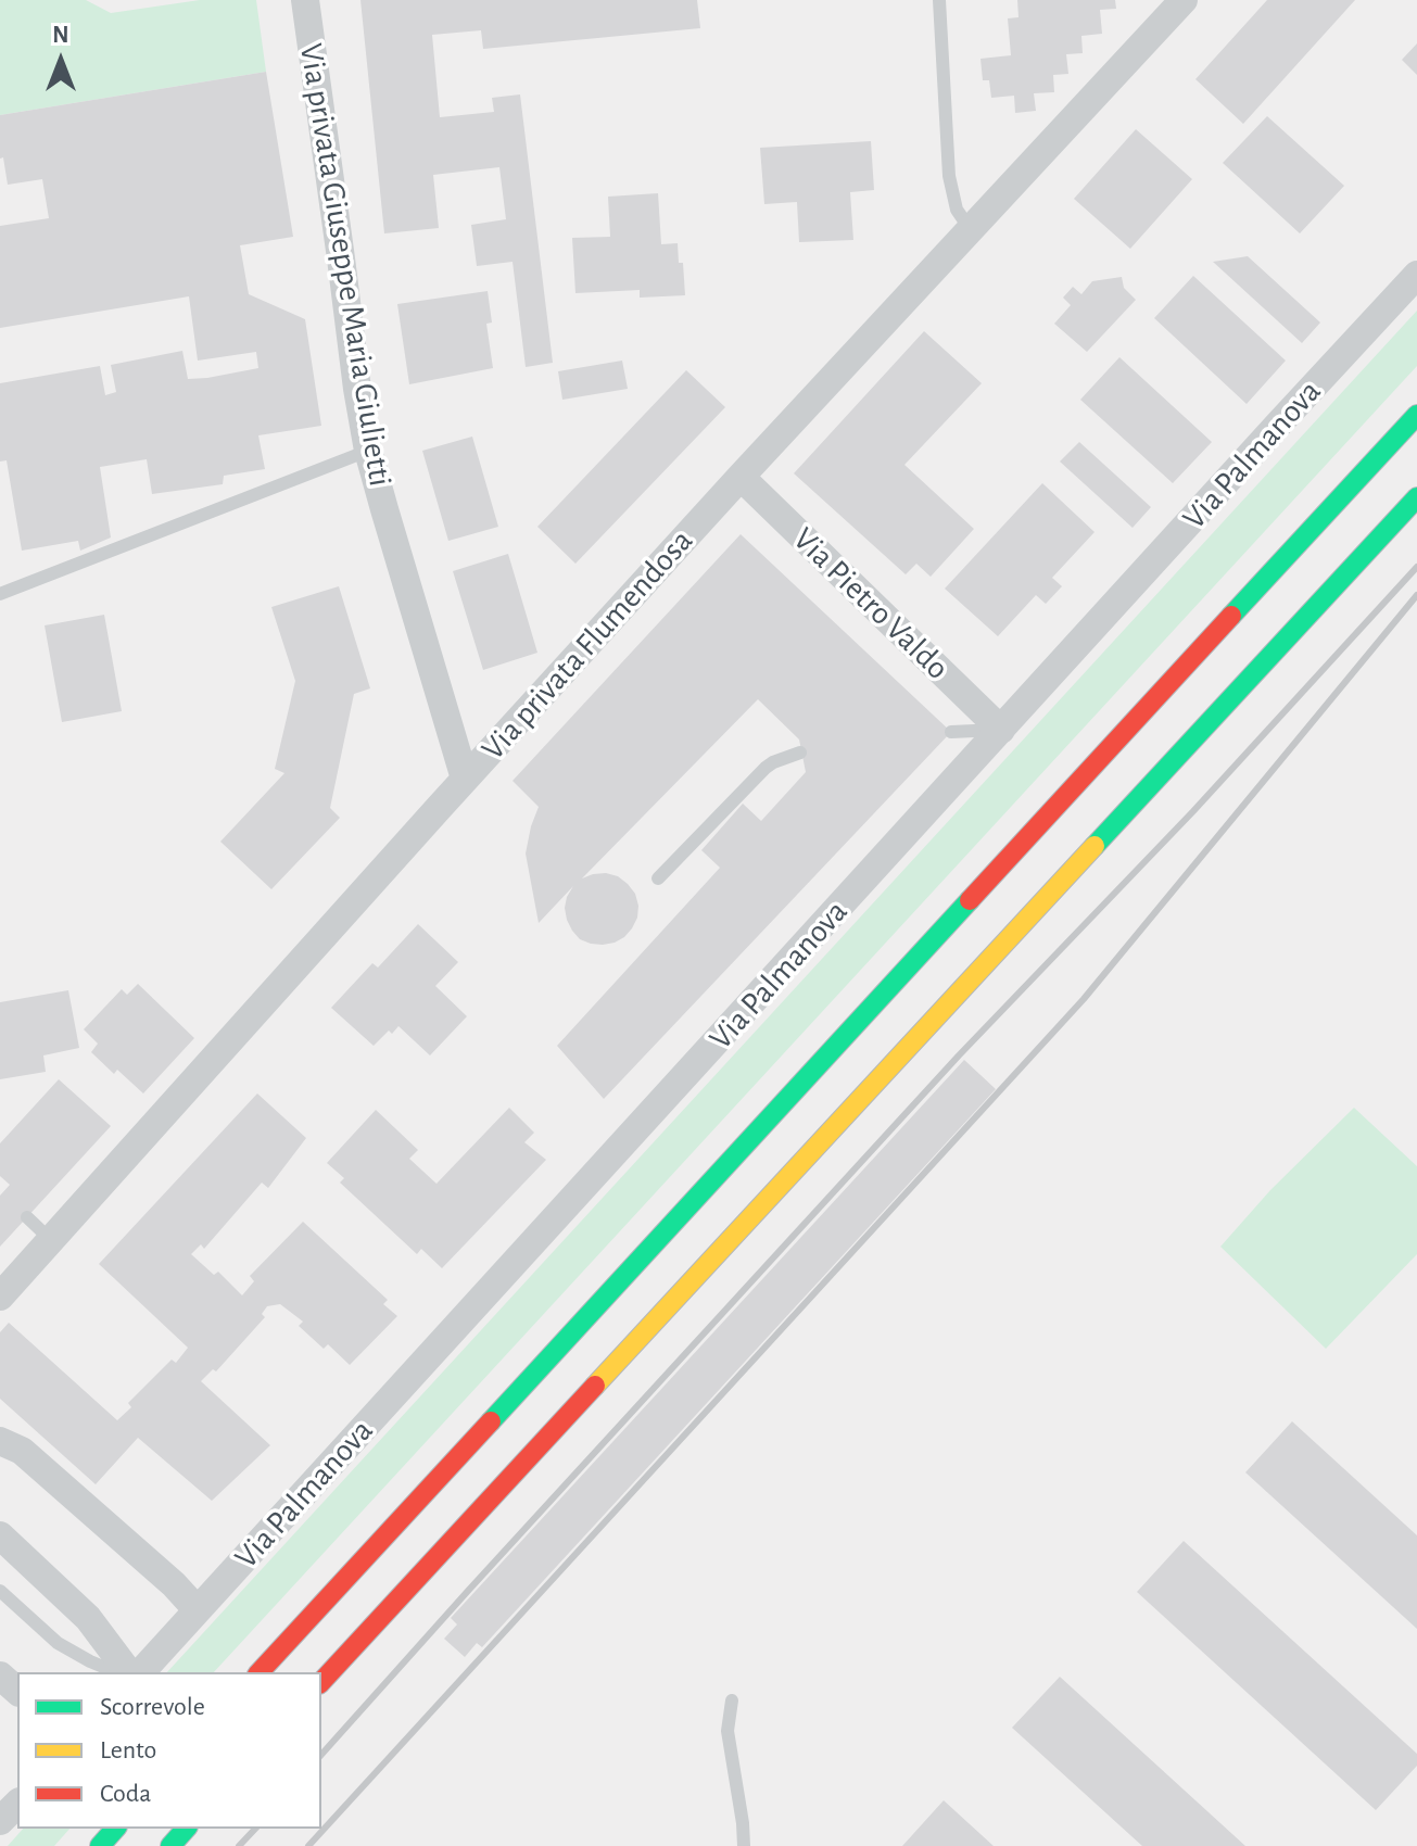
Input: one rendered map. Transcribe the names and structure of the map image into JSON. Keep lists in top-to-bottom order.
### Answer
{
  "streets": {
    "street": [
      "Via privata Giuseppe Maria Giulietti",
      "Via Palmanova",
      "Via Pietro Valdo",
      "Via privata Flumendosa"
    ]
  },
  "crossings": [
    ["Via privata Giuseppe Maria Giulietti", "Via privata Flumendosa"],
    ["Via Palmanova", "Via Pietro Valdo"],
    ["Via Pietro Valdo", "Via privata Flumendosa"]
  ],
  "legend": ["Scorrevole", "Lento", "Coda"],
  "north": "top"
}
